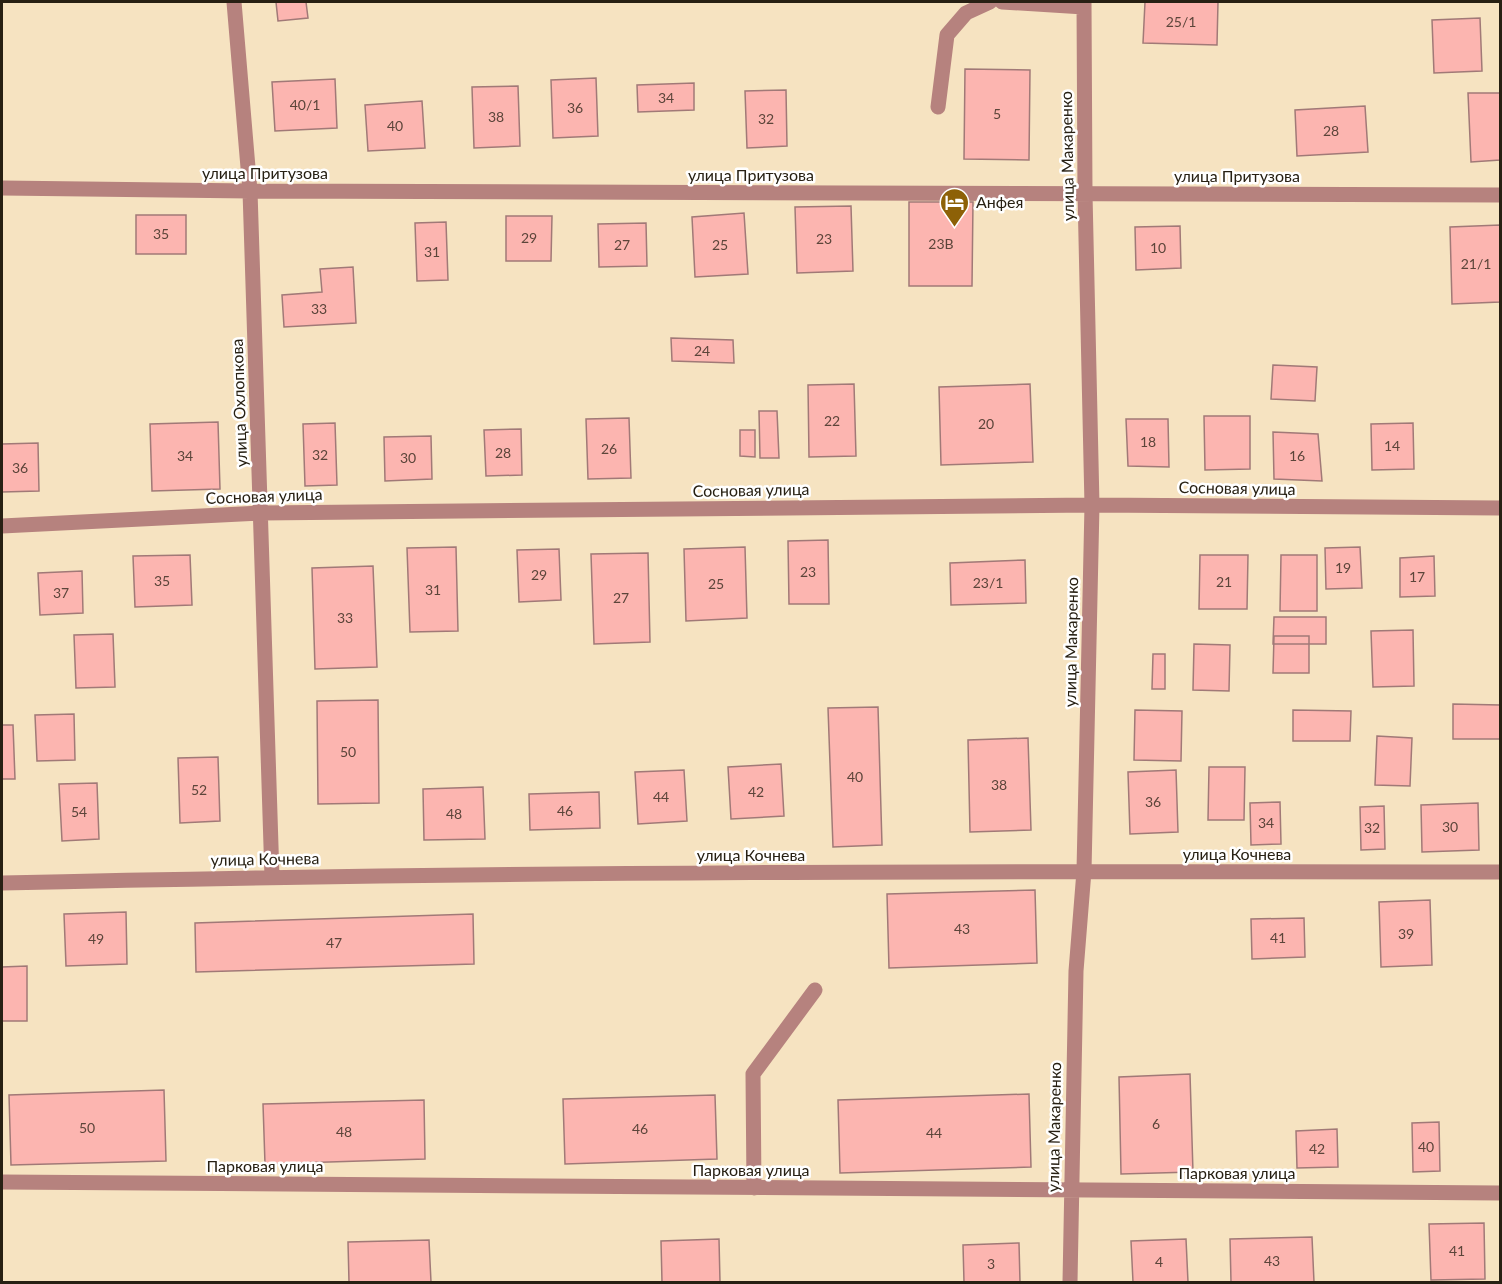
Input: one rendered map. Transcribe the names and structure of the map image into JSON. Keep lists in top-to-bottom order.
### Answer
{
  "streets": {
    "street": [
      "улица Макаренко",
      "улица Притузова",
      "улица Охлопкова",
      "Сосновая улица",
      "улица Кочнева",
      "Парковая улица"
    ]
  },
  "crossings": [
    ["улица Макаренко", "улица Притузова"],
    ["улица Макаренко", "Сосновая улица"],
    ["улица Макаренко", "улица Кочнева"],
    ["улица Макаренко", "Парковая улица"],
    ["улица Притузова", "улица Охлопкова"],
    ["улица Охлопкова", "Сосновая улица"],
    ["улица Охлопкова", "улица Кочнева"]
  ],
  "places": {
    "hotel": ["Анфея"]
  },
  "house_numbers": [
    "25/1",
    "34",
    "40/1",
    "36",
    "5",
    "38",
    "32",
    "40",
    "28",
    "35",
    "29",
    "23",
    "23В",
    "27",
    "25",
    "10",
    "31",
    "21/1",
    "33",
    "24",
    "22",
    "20",
    "18",
    "14",
    "26",
    "28",
    "32",
    "34",
    "16",
    "30",
    "36",
    "19",
    "23",
    "29",
    "17",
    "35",
    "21",
    "23/1",
    "25",
    "31",
    "37",
    "27",
    "33",
    "50",
    "40",
    "38",
    "52",
    "42",
    "44",
    "36",
    "46",
    "54",
    "48",
    "34",
    "30",
    "32",
    "43",
    "39",
    "41",
    "49",
    "47",
    "6",
    "50",
    "46",
    "48",
    "44",
    "40",
    "42",
    "41",
    "43",
    "4",
    "3"
  ]
}
